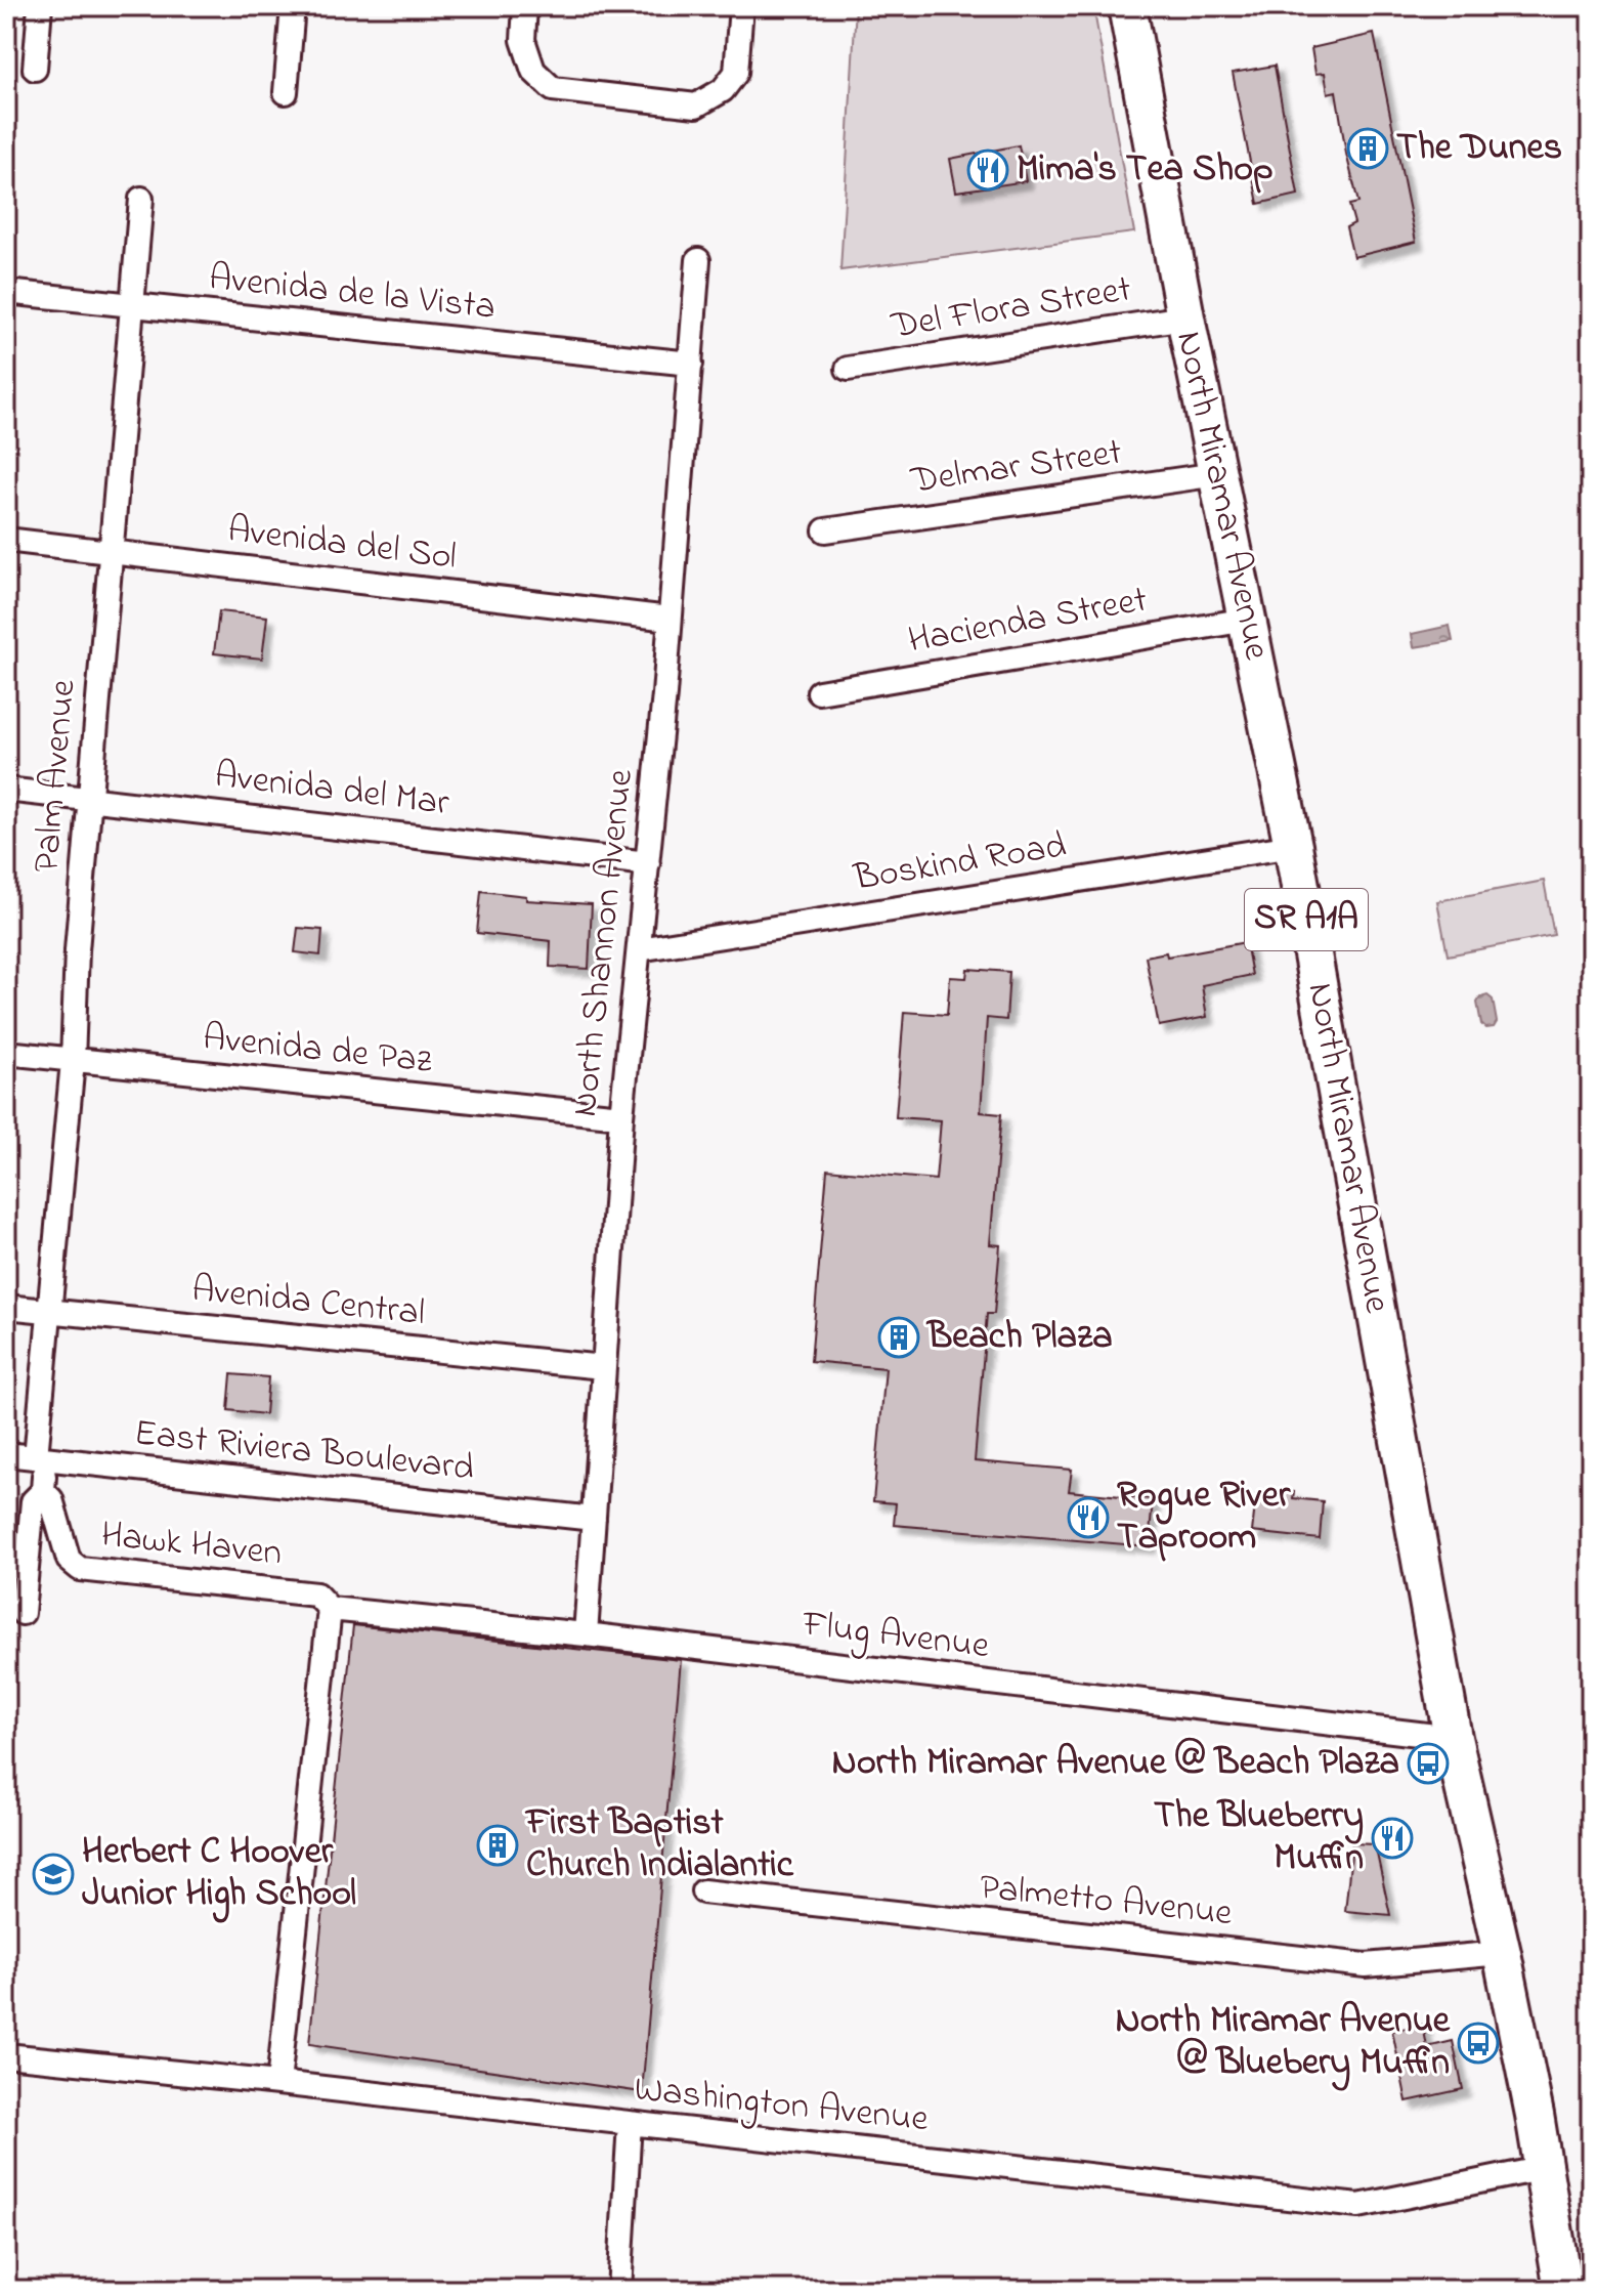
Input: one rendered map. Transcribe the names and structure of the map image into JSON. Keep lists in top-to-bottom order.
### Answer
{
  "streets": {
    "main road": ["North Miramar Avenue", "SR A1A"],
    "street": [
      "Avenida de la Vista",
      "Del Flora Street",
      "Delmar Street",
      "Avenida del Sol",
      "Hacienda Street",
      "Palm Avenue",
      "Avenida del Mar",
      "Boskind Road",
      "North Shannon Avenue",
      "Avenida de Paz",
      "Avenida Central",
      "East Riviera Boulevard",
      "Hawk Haven",
      "Flug Avenue",
      "Palmetto Avenue",
      "Washington Avenue"
    ]
  },
  "crossings": [
    ["Avenida de la Vista", "Palm Avenue"],
    ["Avenida de la Vista", "North Shannon Avenue"],
    ["Del Flora Street", "North Miramar Avenue"],
    ["Delmar Street", "North Miramar Avenue"],
    ["North Miramar Avenue", "Hacienda Street"],
    ["North Miramar Avenue", "Boskind Road"],
    ["North Miramar Avenue", "Flug Avenue"],
    ["North Miramar Avenue", "Palmetto Avenue"],
    ["North Miramar Avenue", "Washington Avenue"],
    ["Avenida del Sol", "Palm Avenue"],
    ["Avenida del Sol", "North Shannon Avenue"],
    ["Palm Avenue", "Avenida del Mar"],
    ["Palm Avenue", "Avenida de Paz"],
    ["Palm Avenue", "Avenida Central"],
    ["Palm Avenue", "East Riviera Boulevard"],
    ["Palm Avenue", "Hawk Haven"],
    ["Avenida del Mar", "North Shannon Avenue"],
    ["Boskind Road", "North Shannon Avenue"],
    ["North Shannon Avenue", "Avenida de Paz"],
    ["North Shannon Avenue", "Avenida Central"],
    ["North Shannon Avenue", "East Riviera Boulevard"],
    ["North Shannon Avenue", "Flug Avenue"],
    ["East Riviera Boulevard", "Hawk Haven"],
    ["Hawk Haven", "Flug Avenue"]
  ],
  "places": {
    "building": ["The Dunes", "Beach Plaza", "First Baptist Church Indialantic"],
    "restaurant": ["Mima's Tea Shop", "Rogue River Taproom", "The Blueberry Muffin"],
    "bus stop": ["North Miramar Avenue @ Beach Plaza", "North Miramar Avenue @ Bluebery Muffin"],
    "school or university": ["Herbert C Hoover Junior High School"]
  }
}
